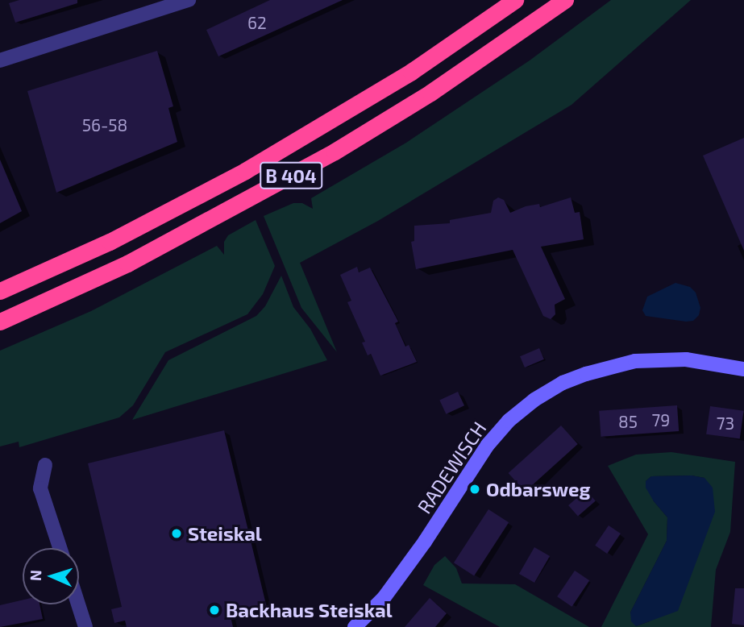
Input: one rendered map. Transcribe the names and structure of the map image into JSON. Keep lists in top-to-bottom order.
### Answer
{
  "streets": {
    "highway": ["B 404"],
    "street": ["RADEWISCH"]
  },
  "places": ["Odbarsweg", "Steiskal", "Backhaus Steiskal"],
  "house_numbers": [
    "62",
    "56-58",
    "79",
    "85",
    "73"
  ],
  "north": "left"
}
